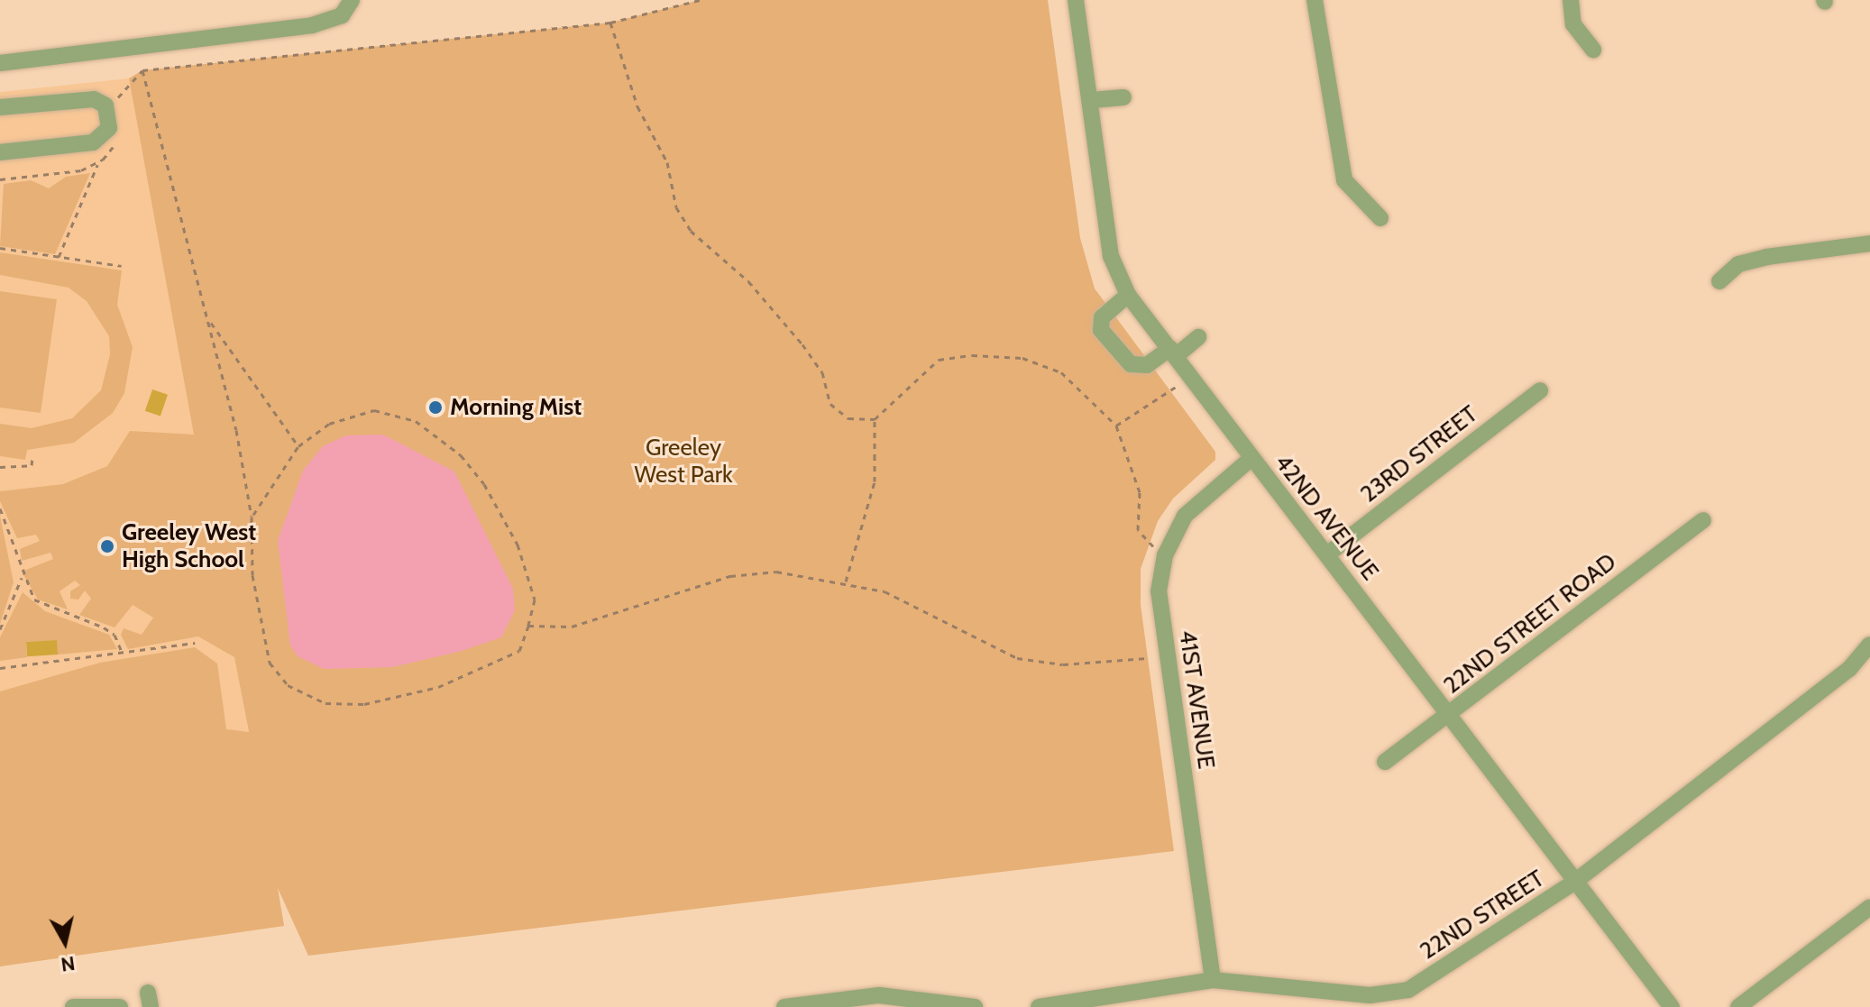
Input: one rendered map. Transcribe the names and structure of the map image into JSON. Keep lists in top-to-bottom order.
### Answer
{
  "streets": {
    "street": [
      "23RD STREET",
      "42ND AVENUE",
      "22ND STREET ROAD",
      "41ST AVENUE",
      "22ND STREET"
    ]
  },
  "crossings": [
    ["23RD STREET", "42ND AVENUE"],
    ["42ND AVENUE", "22ND STREET ROAD"],
    ["42ND AVENUE", "41ST AVENUE"],
    ["42ND AVENUE", "22ND STREET"],
    ["41ST AVENUE", "22ND STREET"]
  ],
  "parks": ["Greeley West Park"],
  "places": ["Morning Mist", "Greeley West High School"],
  "north": "bottom"
}
